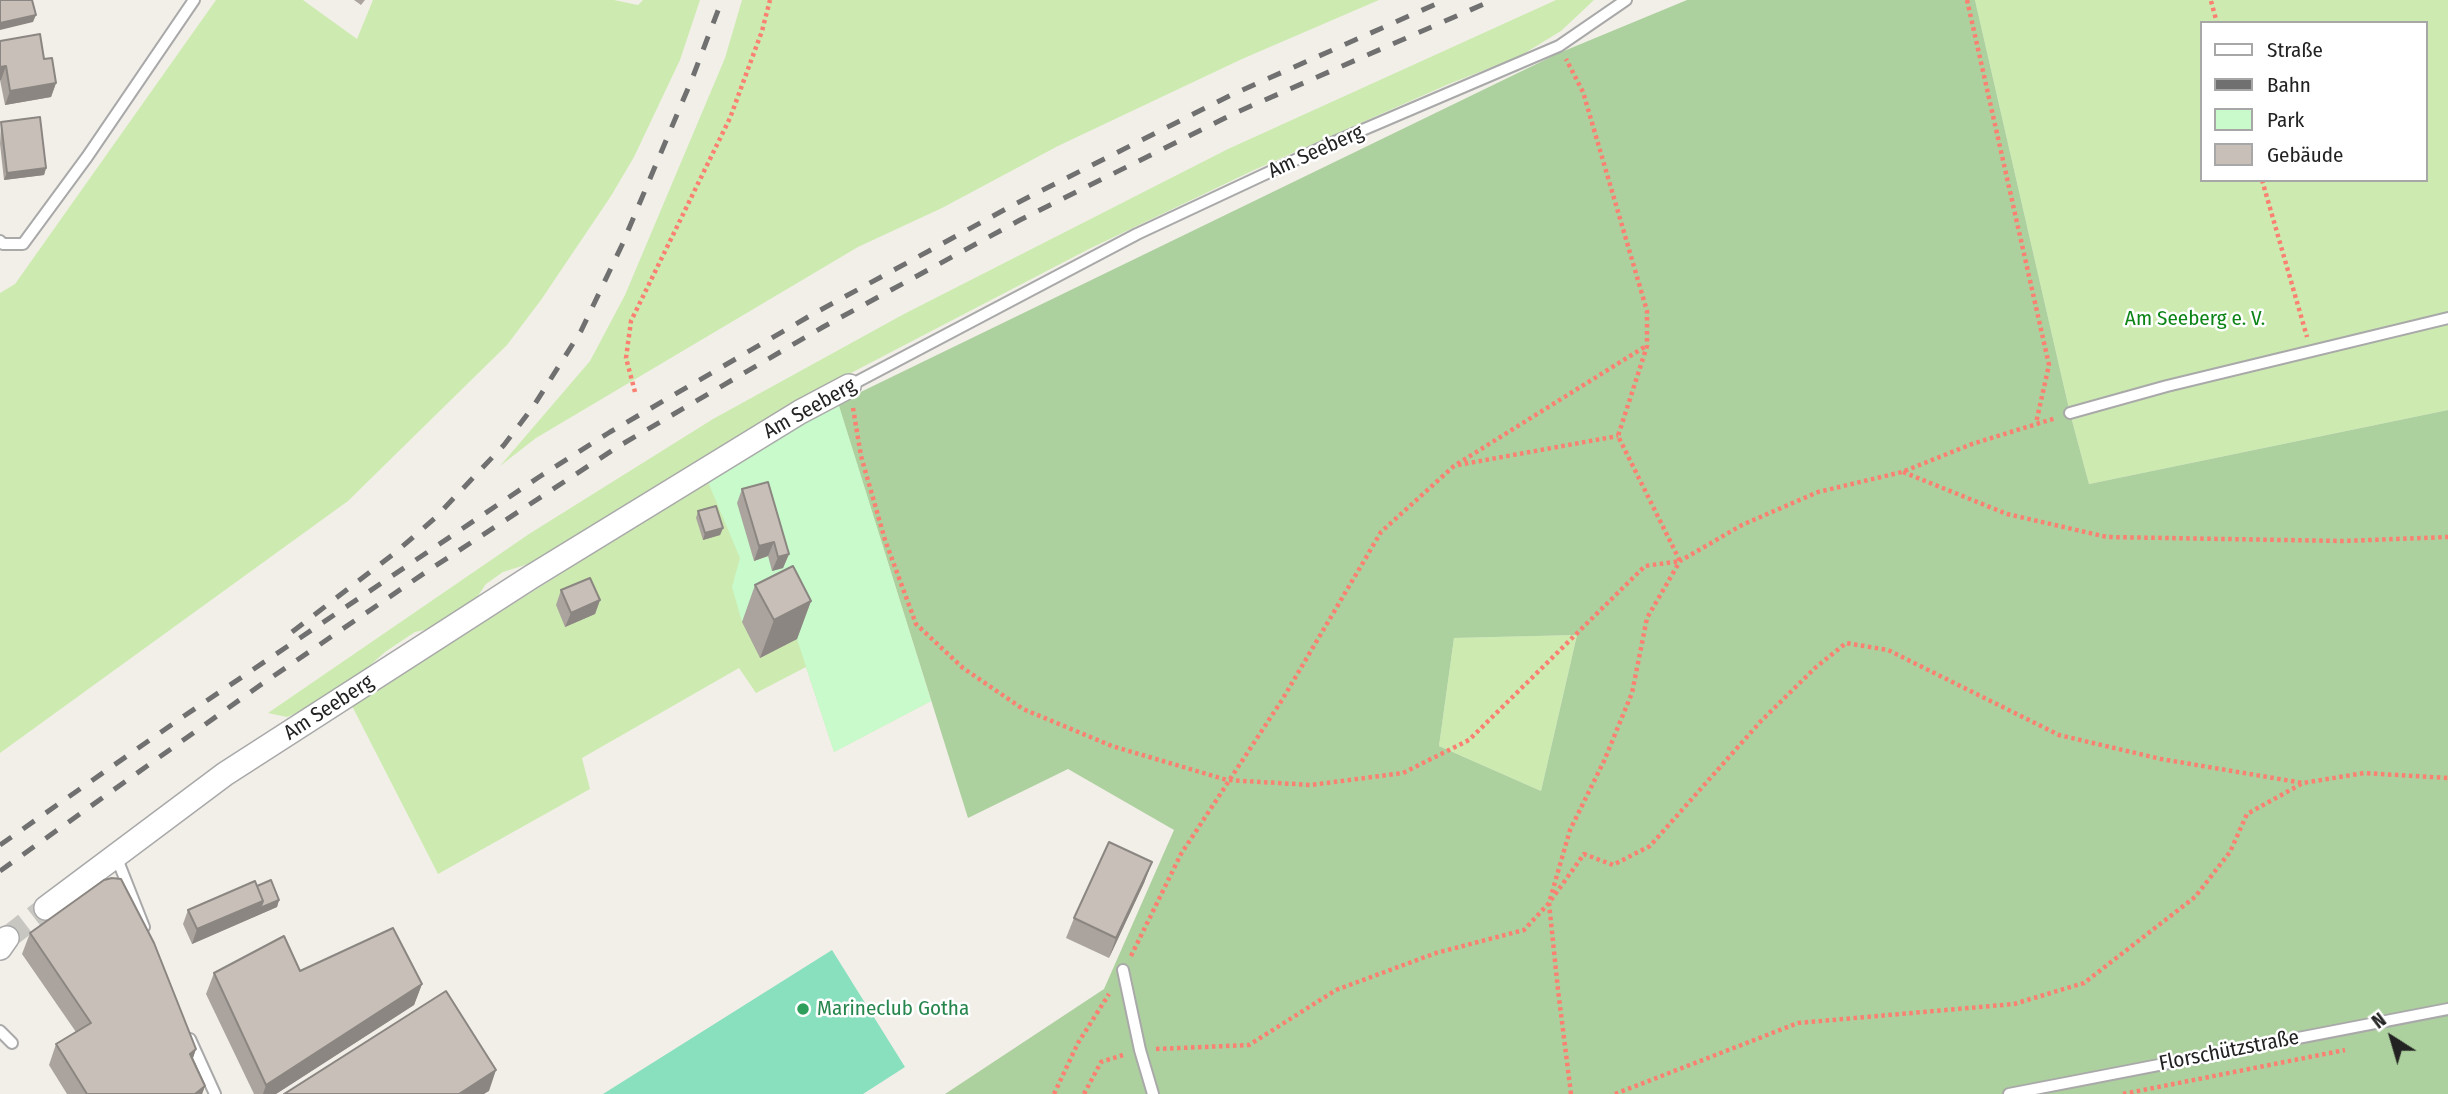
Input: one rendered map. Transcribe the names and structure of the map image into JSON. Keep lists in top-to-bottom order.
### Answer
{
  "streets": {
    "street": ["Am Seeberg"],
    "lane": ["Florschützstraße"]
  },
  "parks": ["Am Seeberg e. V."],
  "places": ["Marineclub Gotha"],
  "legend": [
    "Straße",
    "Bahn",
    "Park",
    "Gebäude"
  ],
  "north": "top left"
}
